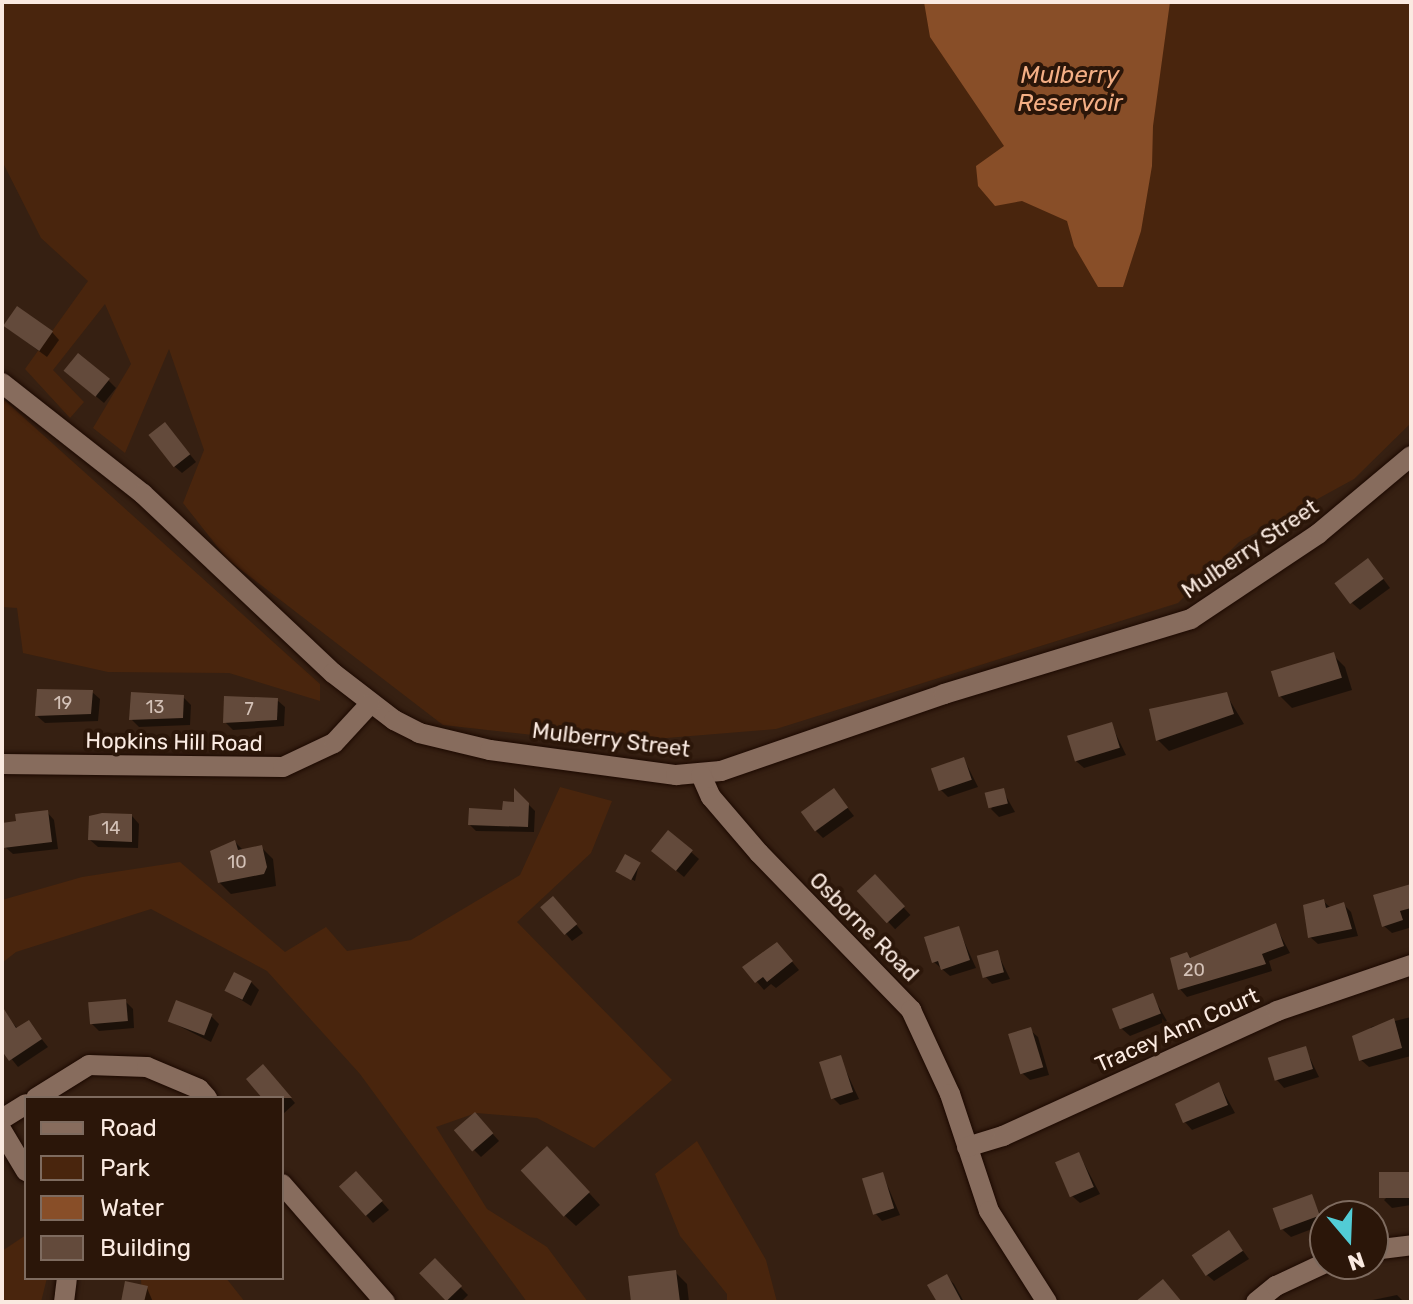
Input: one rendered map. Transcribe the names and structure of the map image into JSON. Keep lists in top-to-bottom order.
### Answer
{
  "streets": {
    "street": [
      "Mulberry Street",
      "Hopkins Hill Road",
      "Osborne Road",
      "Tracey Ann Court"
    ]
  },
  "crossings": [
    ["Mulberry Street", "Hopkins Hill Road"],
    ["Mulberry Street", "Osborne Road"],
    ["Osborne Road", "Tracey Ann Court"]
  ],
  "water": ["Mulberry Reservoir"],
  "house_numbers": [
    "19",
    "13",
    "7",
    "14",
    "10",
    "20"
  ],
  "legend": [
    "Road",
    "Park",
    "Water",
    "Building"
  ],
  "north": "bottom"
}
